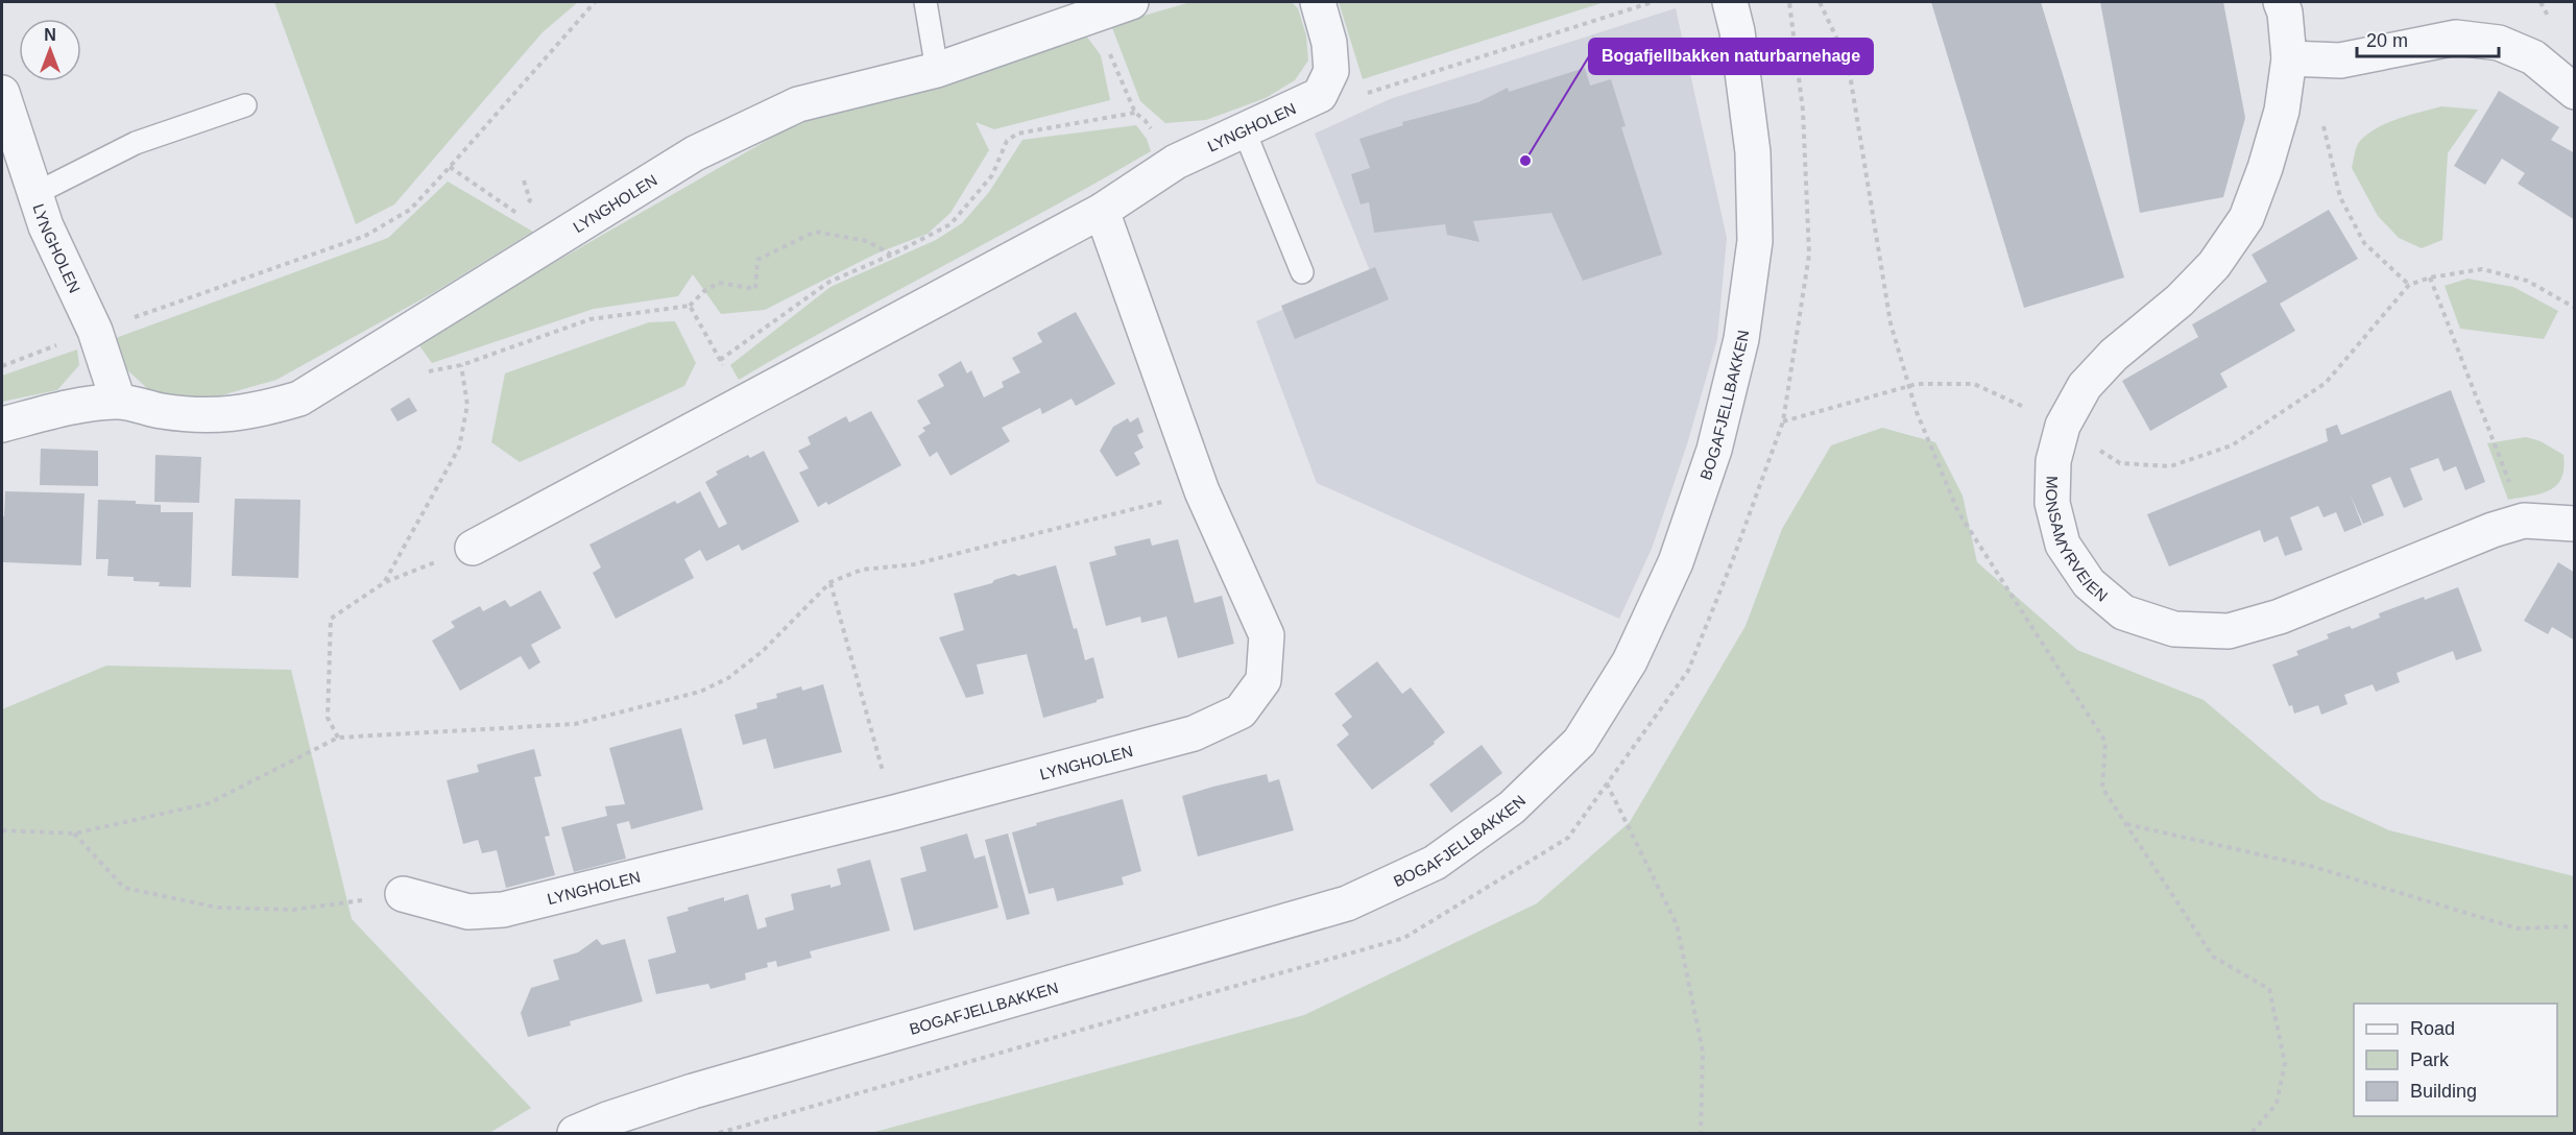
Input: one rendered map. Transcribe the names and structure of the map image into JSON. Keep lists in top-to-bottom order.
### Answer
{
  "streets": {
    "street": ["LYNGHOLEN", "BOGAFJELLBAKKEN", "MONSAMYRVEIEN"]
  },
  "places": ["Bogafjellbakken naturbarnehage"],
  "legend": ["Road", "Park", "Building"],
  "scale_bar": "20 m",
  "north": "top"
}
